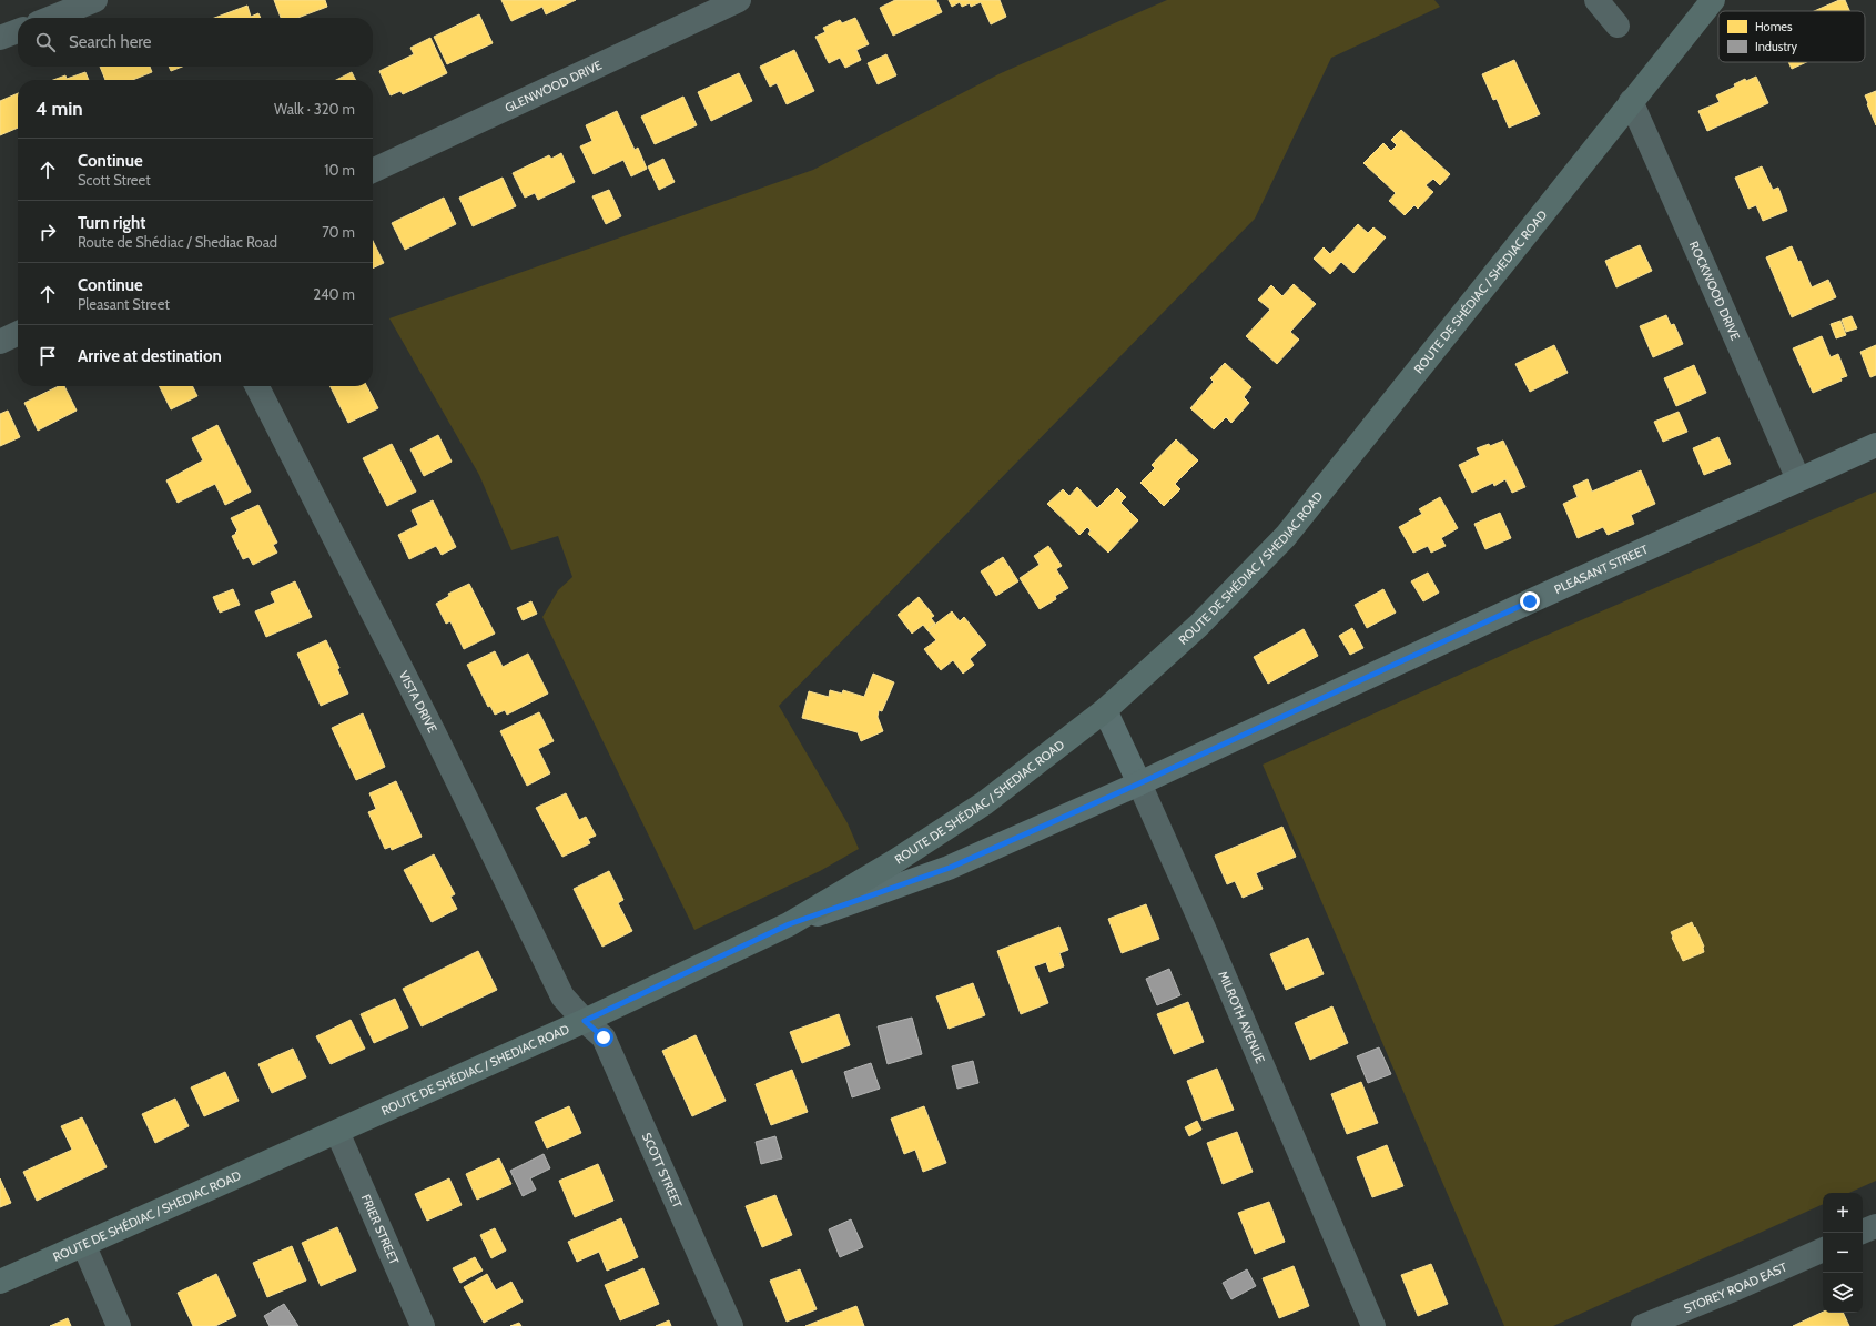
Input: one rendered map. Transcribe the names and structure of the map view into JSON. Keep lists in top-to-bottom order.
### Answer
{
  "streets": {
    "main road": ["ROUTE DE SHÉDIAC / SHEDIAC ROAD"],
    "street": [
      "GLENWOOD DRIVE",
      "ROCKWOOD DRIVE",
      "PLEASANT STREET",
      "VISTA DRIVE",
      "MILROTH AVENUE",
      "SCOTT STREET",
      "FRIER STREET",
      "STOREY ROAD EAST"
    ]
  },
  "crossings": [
    ["ROCKWOOD DRIVE", "ROUTE DE SHÉDIAC / SHEDIAC ROAD"],
    ["ROCKWOOD DRIVE", "PLEASANT STREET"],
    ["ROUTE DE SHÉDIAC / SHEDIAC ROAD", "PLEASANT STREET"],
    ["ROUTE DE SHÉDIAC / SHEDIAC ROAD", "VISTA DRIVE"],
    ["ROUTE DE SHÉDIAC / SHEDIAC ROAD", "MILROTH AVENUE"],
    ["ROUTE DE SHÉDIAC / SHEDIAC ROAD", "SCOTT STREET"],
    ["ROUTE DE SHÉDIAC / SHEDIAC ROAD", "FRIER STREET"],
    ["PLEASANT STREET", "MILROTH AVENUE"],
    ["VISTA DRIVE", "SCOTT STREET"]
  ],
  "legend": ["Homes", "Industry"],
  "page": {
    "search": "Search here",
    "heading": ["4 min", "Walk · 320 m"],
    "list": [
      ["Continue", "Scott Street", "10 m"],
      ["Turn right", "Route de Shédiac / Shediac Road", "70 m"],
      ["Continue", "Pleasant Street", "240 m"],
      "Arrive at destination"
    ],
    "map_buttons": ["+", "−"]
  }
}
